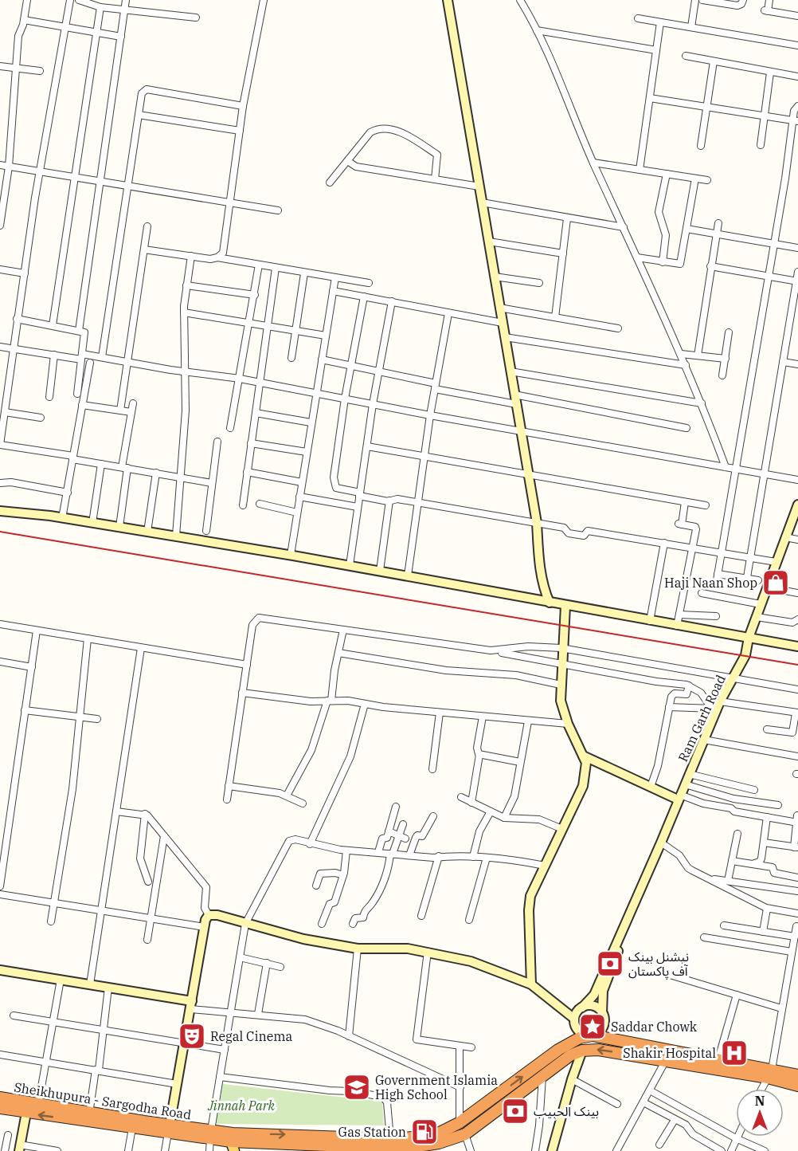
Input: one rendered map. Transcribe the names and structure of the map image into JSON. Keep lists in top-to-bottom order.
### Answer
{
  "streets": {
    "highway": ["Sheikhupura - Sargodha Road"],
    "street": ["Ram Garh Road"]
  },
  "crossings": [
    ["Ram Garh Road", "Sheikhupura - Sargodha Road"]
  ],
  "parks": ["Jinnah Park"],
  "places": {
    "shop": ["Haji Naan Shop"],
    "bank": ["نیشنل بینک آف پاکستان", "بينک الحبيب"],
    "place": ["Saddar Chowk"],
    "theatre": ["Regal Cinema"],
    "hospital": ["Shakir Hospital"],
    "school or university": ["Government Islamia High School"],
    "fuel station": ["Gas Station"]
  },
  "north": "top"
}
